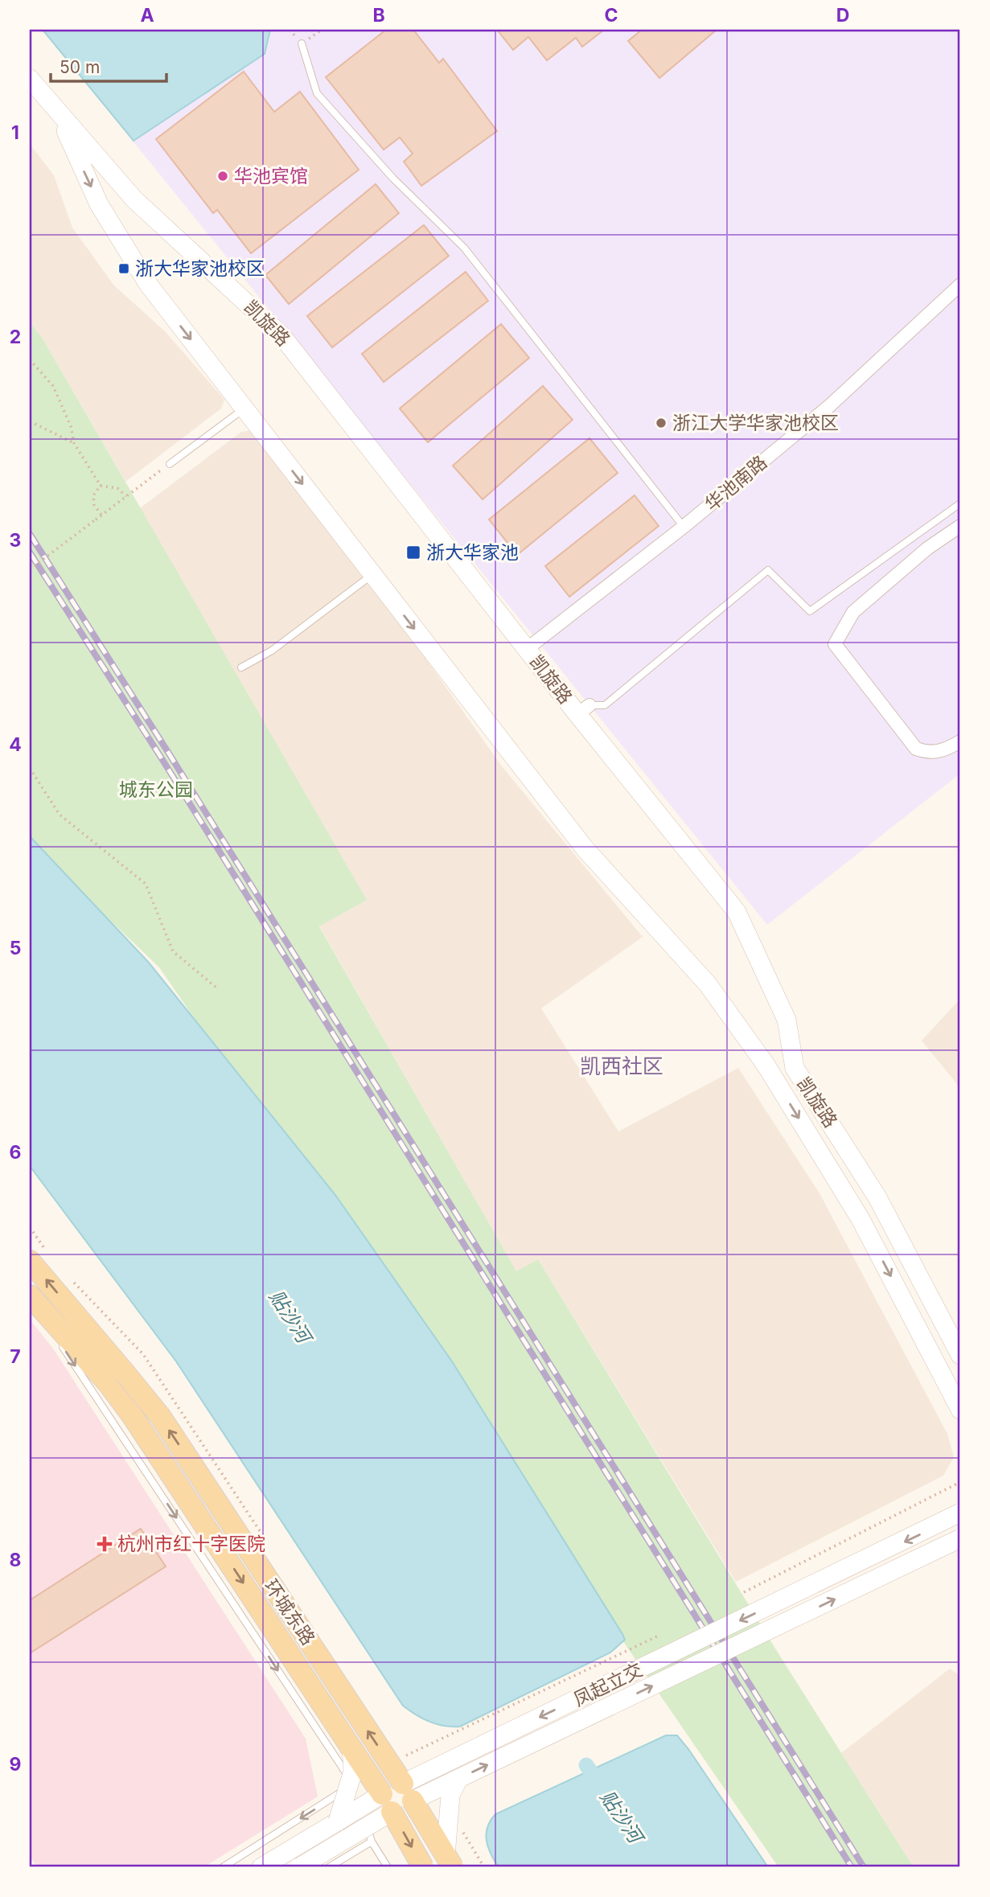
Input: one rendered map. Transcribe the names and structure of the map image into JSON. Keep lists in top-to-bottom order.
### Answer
{
  "streets": {
    "main road": ["凯旋路", "环城东路", "凤起立交"],
    "street": ["华池南路"]
  },
  "crossings": [
    ["凯旋路", "华池南路"],
    ["环城东路", "凤起立交"]
  ],
  "districts": ["凯西社区"],
  "water": ["贴沙河"],
  "parks": ["城东公园"],
  "places": {
    "other": ["华池宾馆", "浙江大学华家池校区"],
    "transit": ["浙大华家池校区", "浙大华家池"],
    "health": ["杭州市红十字医院"]
  },
  "scale_bar": "50 m",
  "grid": {
    "columns": [
      "A",
      "B",
      "C",
      "D"
    ],
    "rows": [
      "1",
      "2",
      "3",
      "4",
      "5",
      "6",
      "7",
      "8",
      "9"
    ]
  }
}
